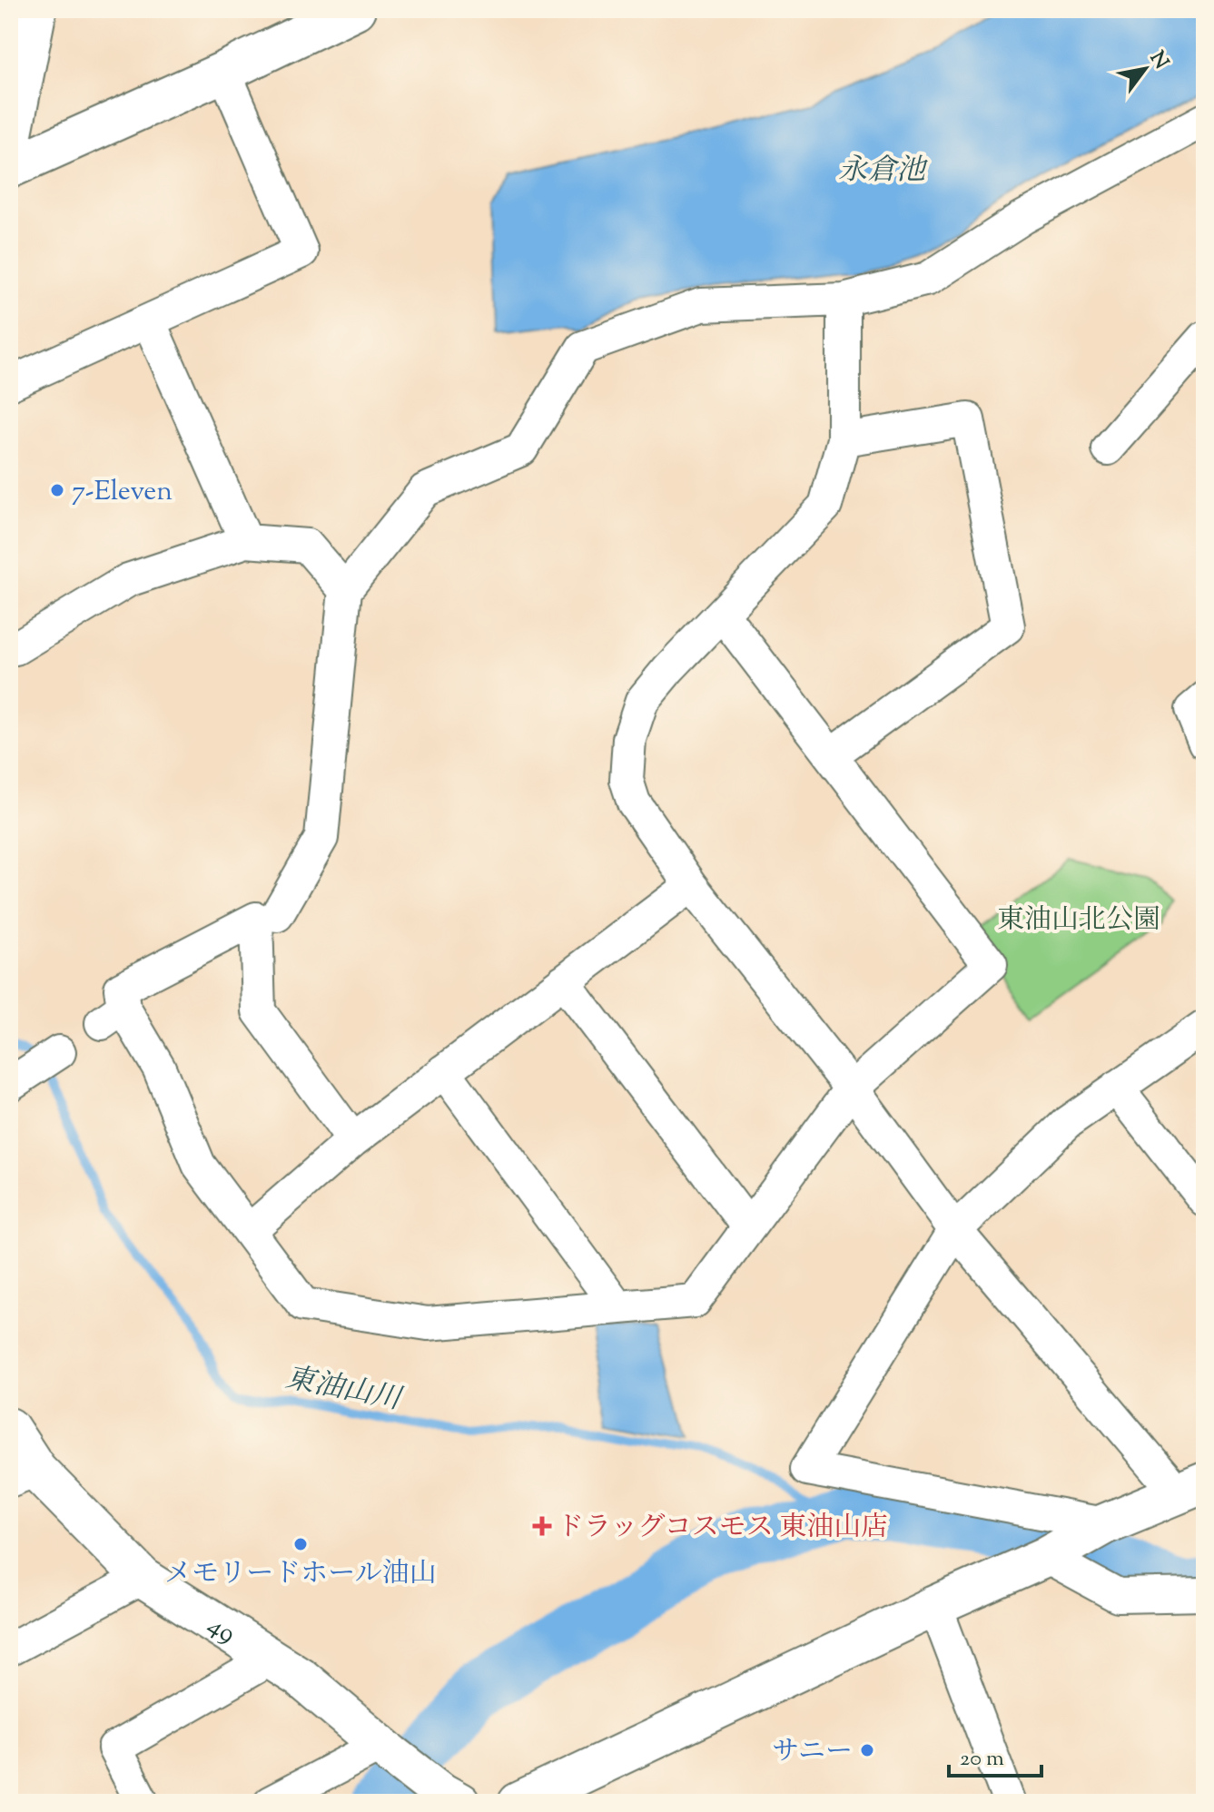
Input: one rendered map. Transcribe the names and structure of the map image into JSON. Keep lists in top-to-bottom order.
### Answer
{
  "streets": {
    "street": ["49"]
  },
  "water": ["永倉池", "東油山川"],
  "parks": ["東油山北公園"],
  "places": {
    "other": ["7-Eleven", "メモリードホール油山", "サニー"],
    "health": ["ドラッグコスモス 東油山店"]
  },
  "scale_bar": "20 m",
  "north": "top right"
}
